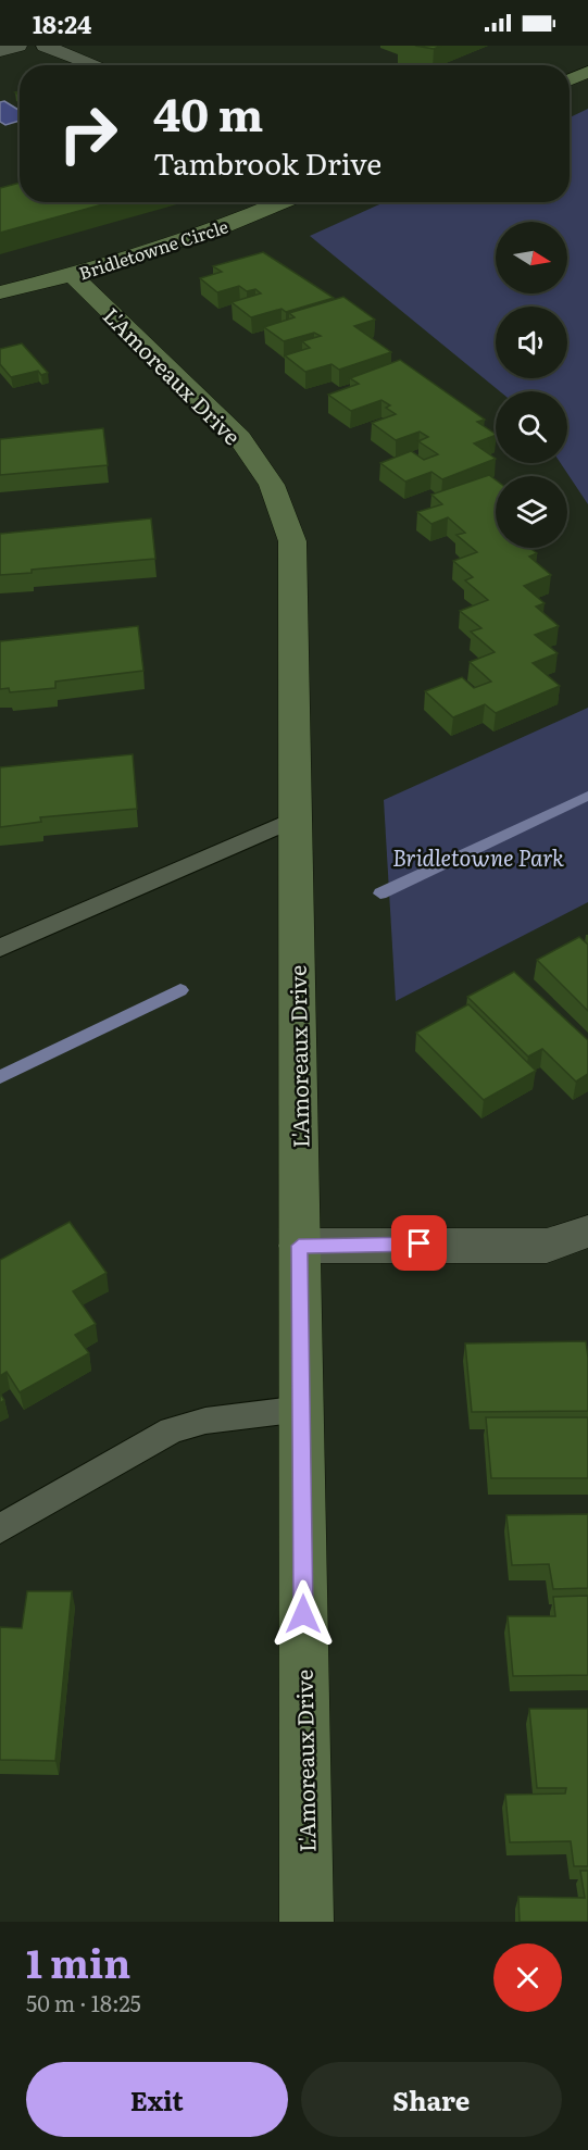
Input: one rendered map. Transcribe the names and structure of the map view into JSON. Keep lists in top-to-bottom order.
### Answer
{
  "streets": {
    "street": ["Bridletowne Circle", "L'Amoreaux Drive"]
  },
  "crossings": [
    ["Bridletowne Circle", "L'Amoreaux Drive"]
  ],
  "parks": ["Bridletowne Park"],
  "north": "right",
  "page": {
    "status": "18:24",
    "turn": ["40 m", "Tambrook Drive"],
    "heading": ["1 min", "50 m · 18:25"],
    "buttons": ["Exit", "Share"]
  }
}
